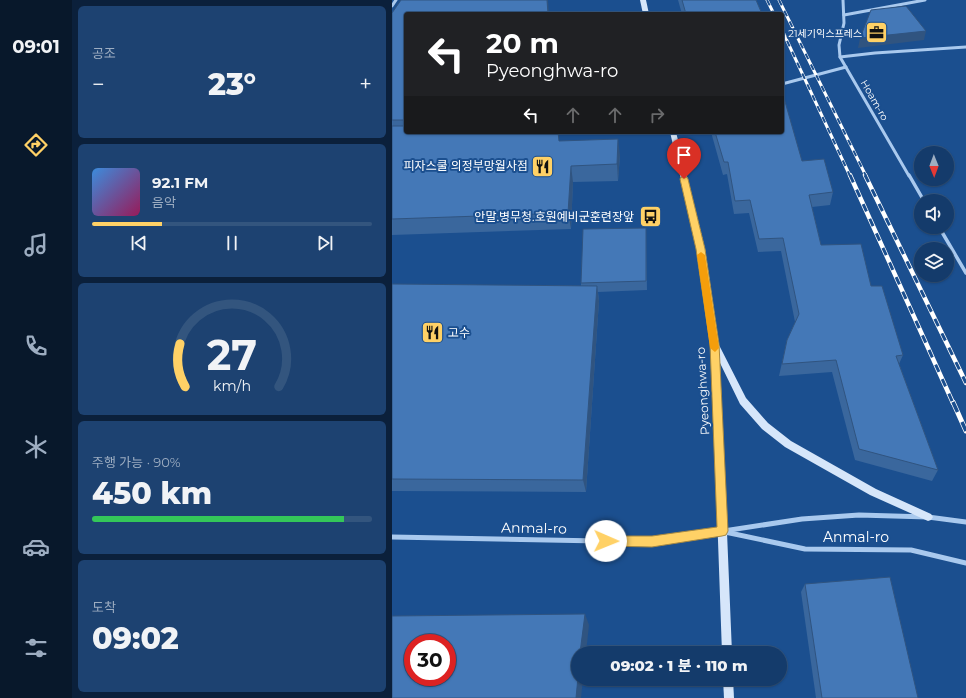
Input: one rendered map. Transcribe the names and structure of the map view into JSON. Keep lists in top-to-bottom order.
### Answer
{
  "streets": {
    "main road": ["Pyeonghwa-ro"],
    "street": ["Hoam-ro", "Anmal-ro"]
  },
  "crossings": [
    ["Pyeonghwa-ro", "Anmal-ro"]
  ],
  "places": {
    "office": ["21세기익스프레스"],
    "restaurant": ["피자스쿨 의정부망월사점", "고수"],
    "bus stop": ["안말.병무청.호원예비군훈련장앞"]
  },
  "north": "bottom",
  "page": {
    "tabs": "09:01",
    "tile": [
      "공조",
      ["주행 가능 · 90%", "450 km"],
      ["도착", "09:02"]
    ],
    "turn": ["20 m", "Pyeonghwa-ro"],
    "heat": ["−", "23°", "+"],
    "song": ["92.1 FM", "음악"],
    "limit": "30",
    "trip": "09:02 · 1 분 · 110 m",
    "gauge": ["27", "km/h"]
  }
}
